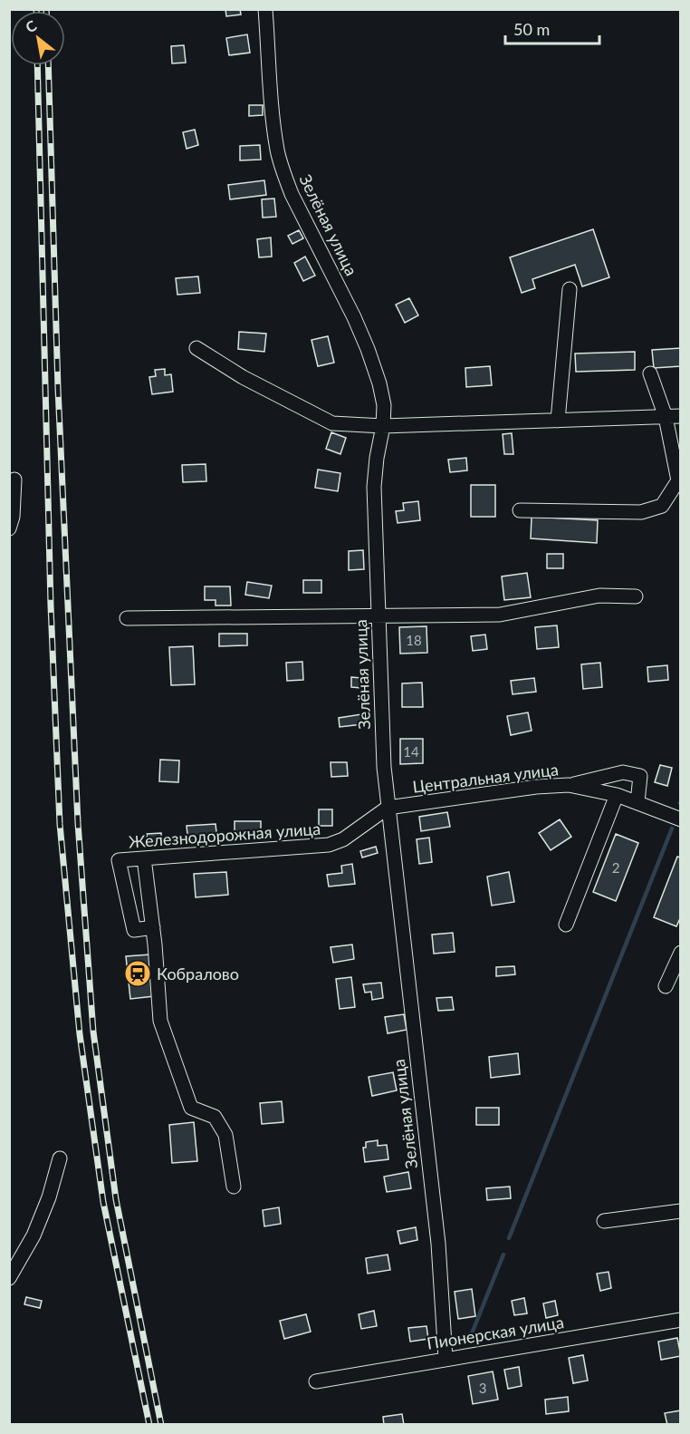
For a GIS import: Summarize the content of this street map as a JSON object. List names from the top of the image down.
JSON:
{
  "streets": {
    "street": [
      "Зелёная улица",
      "Центральная улица",
      "Железнодорожная улица",
      "Пионерская улица"
    ]
  },
  "crossings": [
    ["Зелёная улица", "Центральная улица"],
    ["Зелёная улица", "Железнодорожная улица"],
    ["Зелёная улица", "Пионерская улица"],
    ["Центральная улица", "Железнодорожная улица"]
  ],
  "places": {
    "station": ["Кобралово"]
  },
  "house_numbers": [
    "18",
    "14",
    "2",
    "3"
  ],
  "scale_bar": "50 m",
  "north": "top left"
}
